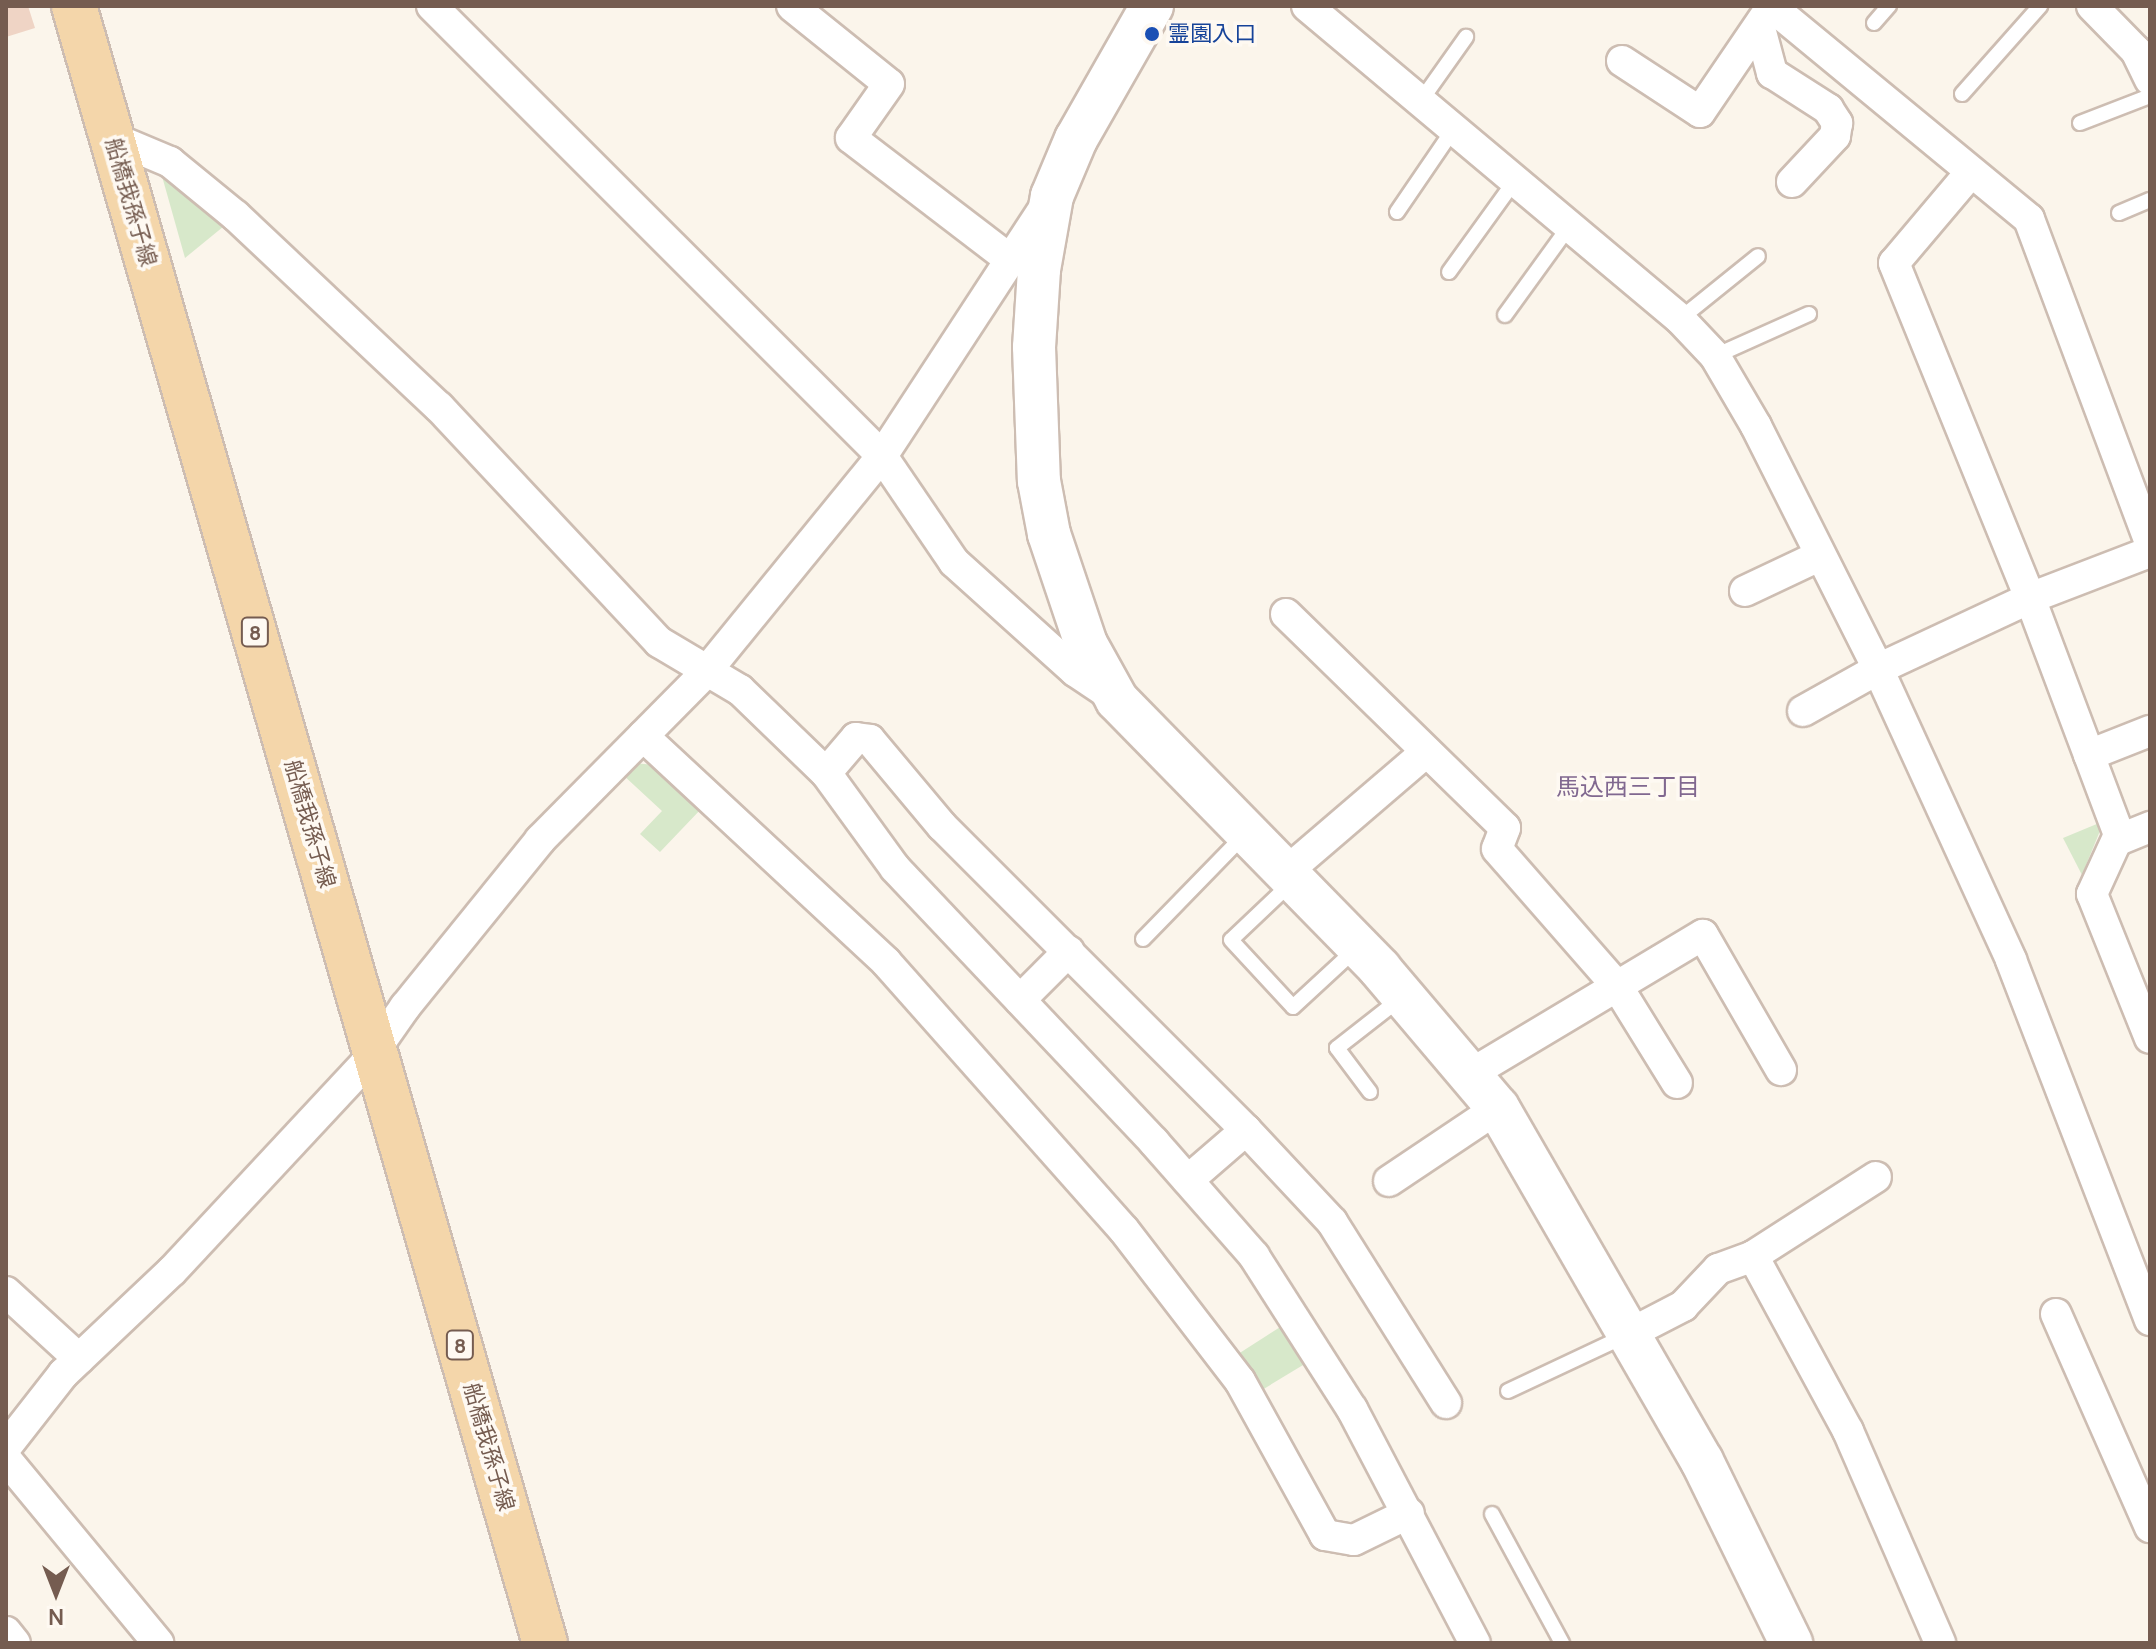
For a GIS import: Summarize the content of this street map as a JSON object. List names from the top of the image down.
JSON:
{
  "streets": {
    "main road": ["船橋我孫子線", "8"]
  },
  "districts": ["馬込西三丁目"],
  "places": ["霊園入口"],
  "north": "bottom"
}
